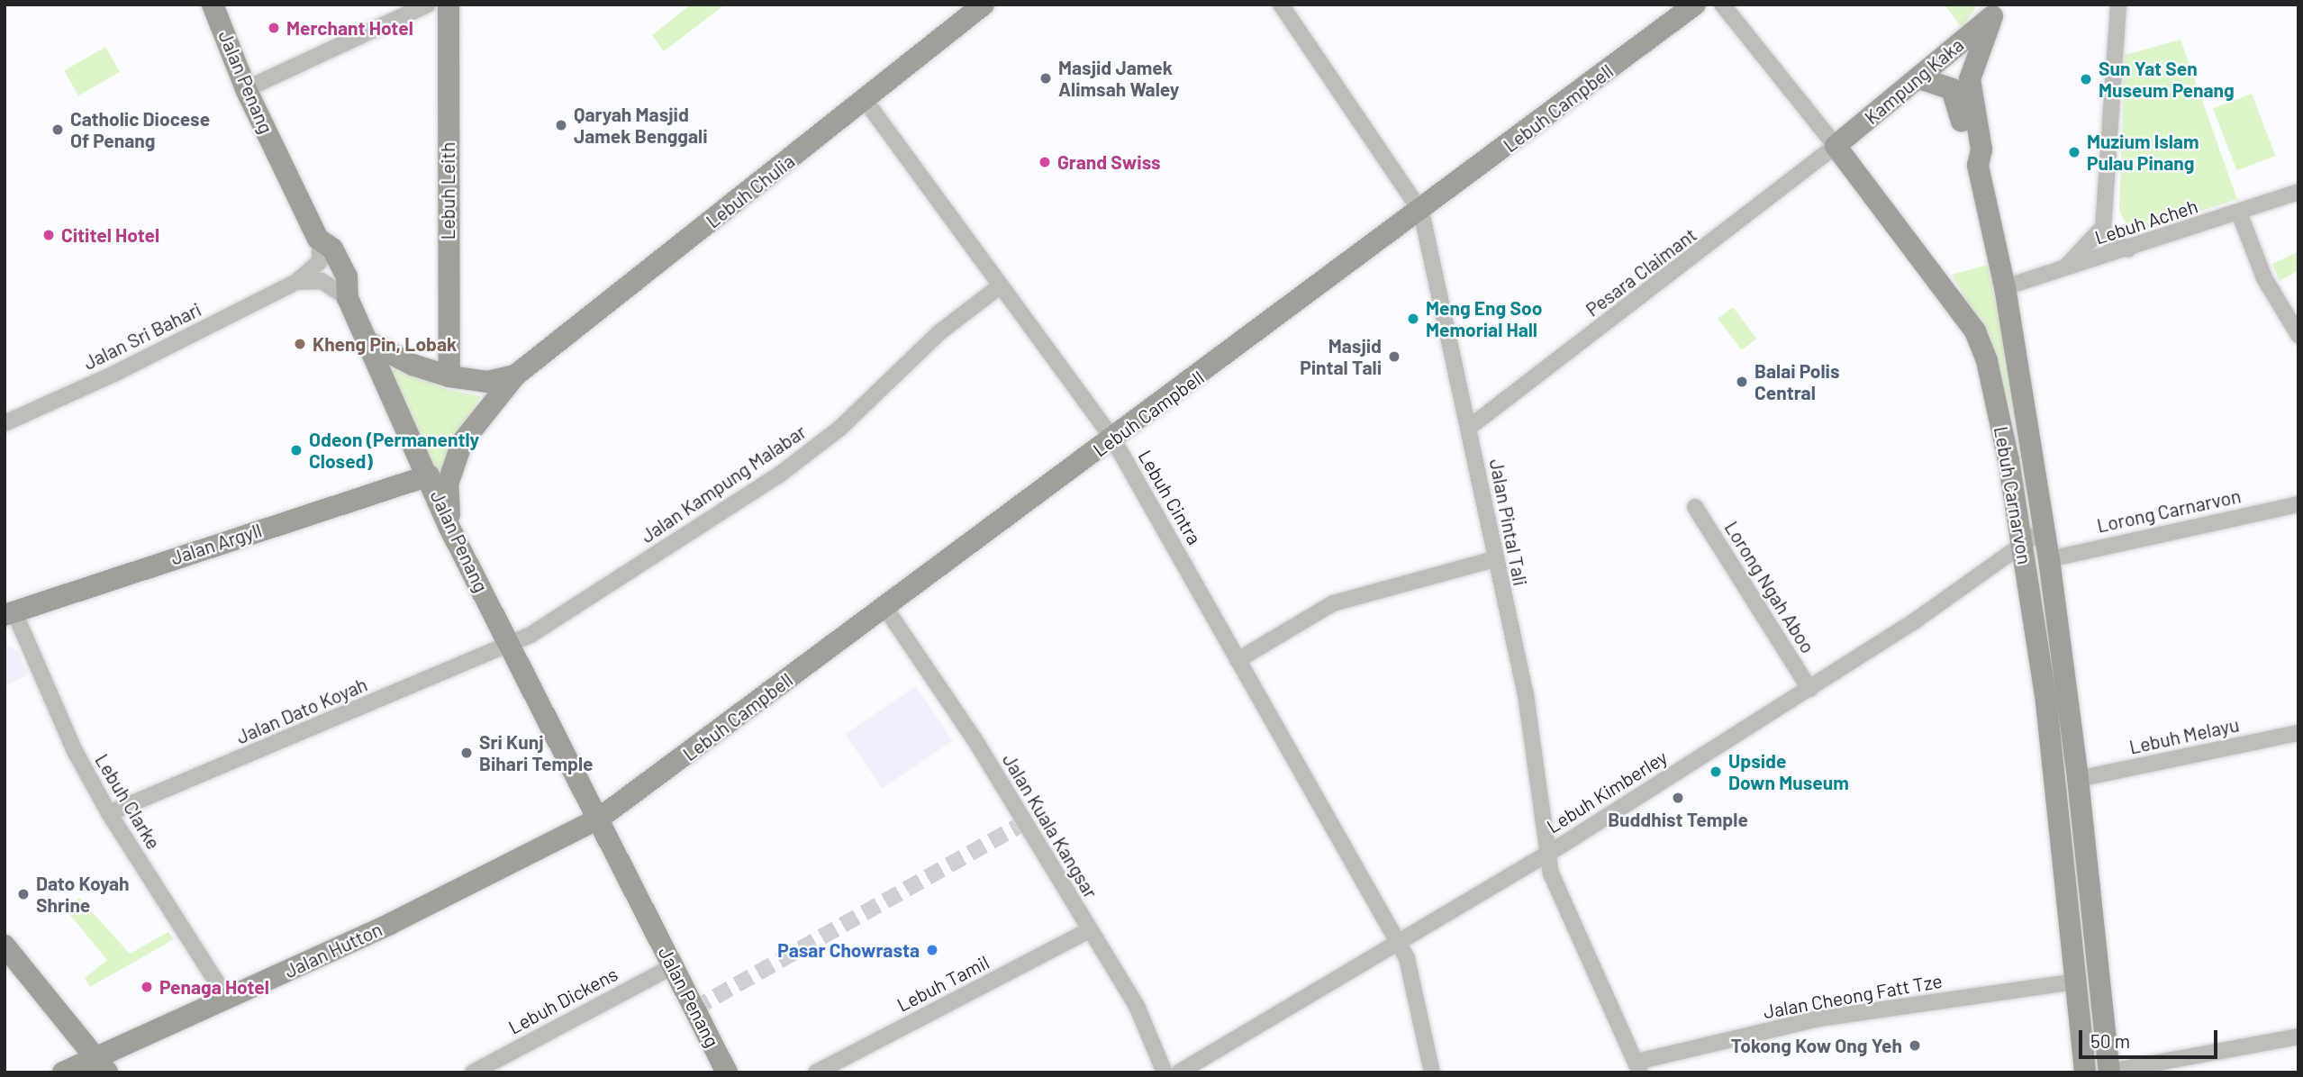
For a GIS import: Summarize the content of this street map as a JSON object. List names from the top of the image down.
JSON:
{
  "streets": {
    "main road": [
      "Kampung Kaka",
      "Jalan Penang",
      "Lebuh Campbell",
      "Lebuh Leith",
      "Lebuh Chulia",
      "Lebuh Carnarvon",
      "Jalan Argyll",
      "Jalan Hutton"
    ],
    "street": [
      "Lebuh Acheh",
      "Pesara Claimant",
      "Jalan Sri Bahari",
      "Jalan Kampung Malabar",
      "Lebuh Cintra",
      "Lorong Carnarvon",
      "Jalan Pintal Tali",
      "Lorong Ngah Aboo",
      "Jalan Dato Koyah",
      "Lebuh Melayu",
      "Lebuh Kimberley",
      "Lebuh Clarke",
      "Jalan Kuala Kangsar",
      "Lebuh Tamil",
      "Jalan Cheong Fatt Tze",
      "Lebuh Dickens"
    ]
  },
  "crossings": [
    ["Kampung Kaka", "Pesara Claimant"],
    ["Kampung Kaka", "Lebuh Carnarvon"],
    ["Jalan Penang", "Lebuh Campbell"],
    ["Jalan Penang", "Lebuh Chulia"],
    ["Jalan Penang", "Jalan Sri Bahari"],
    ["Jalan Penang", "Jalan Kampung Malabar"],
    ["Jalan Penang", "Jalan Argyll"],
    ["Jalan Penang", "Jalan Dato Koyah"],
    ["Jalan Penang", "Jalan Hutton"],
    ["Jalan Penang", "Lebuh Dickens"],
    ["Lebuh Campbell", "Lebuh Cintra"],
    ["Lebuh Campbell", "Jalan Pintal Tali"],
    ["Lebuh Campbell", "Jalan Kuala Kangsar"],
    ["Lebuh Campbell", "Jalan Hutton"],
    ["Lebuh Leith", "Lebuh Chulia"],
    ["Lebuh Chulia", "Lebuh Cintra"],
    ["Lebuh Acheh", "Lebuh Carnarvon"],
    ["Pesara Claimant", "Lebuh Carnarvon"],
    ["Pesara Claimant", "Jalan Pintal Tali"],
    ["Jalan Kampung Malabar", "Lebuh Cintra"],
    ["Jalan Kampung Malabar", "Jalan Dato Koyah"],
    ["Lebuh Carnarvon", "Lorong Carnarvon"],
    ["Lebuh Carnarvon", "Lebuh Melayu"],
    ["Lebuh Carnarvon", "Lebuh Kimberley"],
    ["Lebuh Carnarvon", "Jalan Cheong Fatt Tze"],
    ["Lebuh Cintra", "Lebuh Kimberley"],
    ["Jalan Pintal Tali", "Lebuh Kimberley"],
    ["Jalan Pintal Tali", "Jalan Cheong Fatt Tze"],
    ["Jalan Argyll", "Lebuh Clarke"],
    ["Lorong Ngah Aboo", "Lebuh Kimberley"],
    ["Jalan Dato Koyah", "Lebuh Clarke"],
    ["Lebuh Clarke", "Jalan Hutton"],
    ["Jalan Kuala Kangsar", "Lebuh Tamil"]
  ],
  "places": [
    "Merchant Hotel",
    "Masjid Jamek Alimsah Waley",
    "Sun Yat Sen Museum Penang",
    "Qaryah Masjid Jamek Benggali",
    "Catholic Diocese Of Penang",
    "Muzium Islam Pulau Pinang",
    "Grand Swiss",
    "Cititel Hotel",
    "Meng Eng Soo Memorial Hall",
    "Kheng Pin, Lobak",
    "Masjid Pintal Tali",
    "Balai Polis Central",
    "Odeon (Permanently Closed)",
    "Sri Kunj Bihari Temple",
    "Upside Down Museum",
    "Buddhist Temple",
    "Dato Koyah Shrine",
    "Pasar Chowrasta",
    "Penaga Hotel",
    "Tokong Kow Ong Yeh"
  ],
  "scale_bar": "50 m"
}
